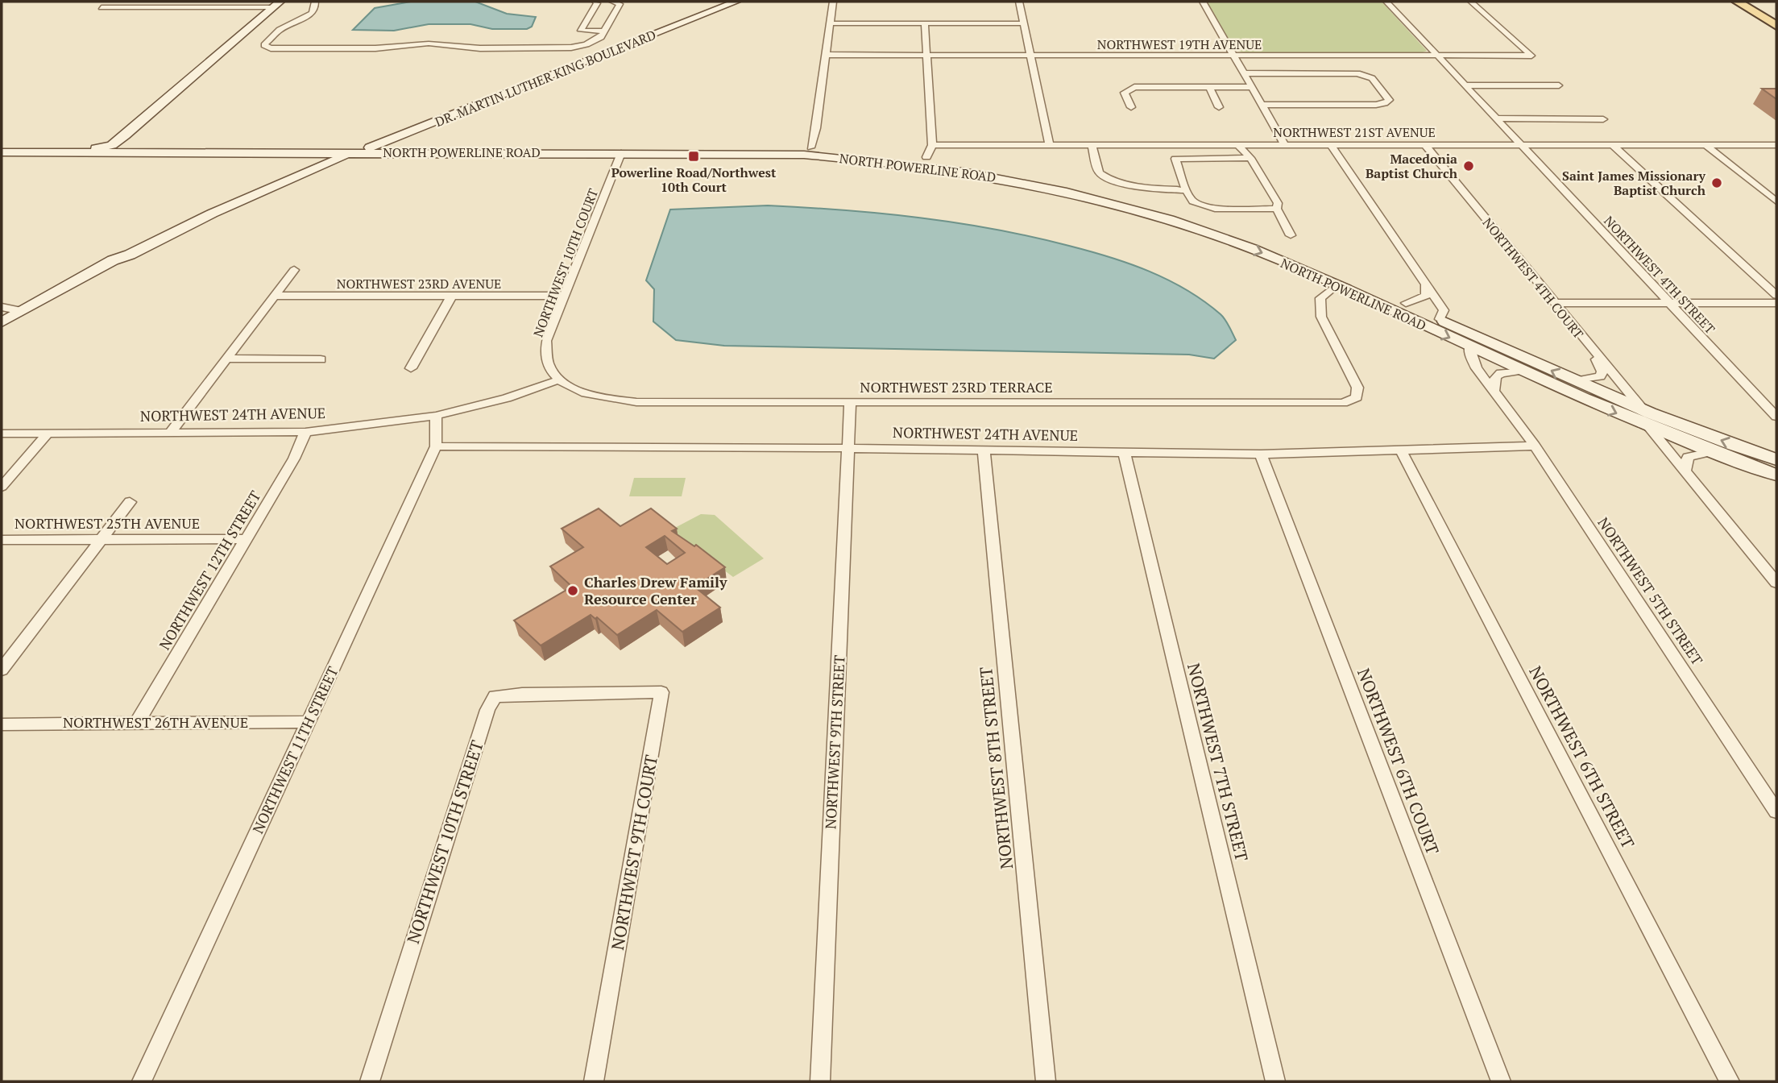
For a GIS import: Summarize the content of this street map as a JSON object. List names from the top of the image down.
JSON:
{
  "streets": {
    "main road": ["DR. MARTIN LUTHER KING BOULEVARD", "NORTH POWERLINE ROAD"],
    "street": [
      "NORTHWEST 19TH AVENUE",
      "NORTHWEST 21ST AVENUE",
      "NORTHWEST 10TH COURT",
      "NORTHWEST 4TH STREET",
      "NORTHWEST 4TH COURT",
      "NORTHWEST 23RD AVENUE",
      "NORTHWEST 23RD TERRACE",
      "NORTHWEST 24TH AVENUE",
      "NORTHWEST 25TH AVENUE",
      "NORTHWEST 12TH STREET",
      "NORTHWEST 5TH STREET",
      "NORTHWEST 26TH AVENUE",
      "NORTHWEST 9TH STREET",
      "NORTHWEST 11TH STREET",
      "NORTHWEST 6TH STREET",
      "NORTHWEST 6TH COURT",
      "NORTHWEST 7TH STREET",
      "NORTHWEST 8TH STREET",
      "NORTHWEST 10TH STREET",
      "NORTHWEST 9TH COURT"
    ]
  },
  "crossings": [
    ["NORTHWEST 19TH AVENUE", "NORTHWEST 4TH STREET"],
    ["DR. MARTIN LUTHER KING BOULEVARD", "NORTH POWERLINE ROAD"],
    ["NORTHWEST 21ST AVENUE", "NORTHWEST 4TH STREET"],
    ["NORTHWEST 21ST AVENUE", "NORTHWEST 4TH COURT"],
    ["NORTH POWERLINE ROAD", "NORTHWEST 10TH COURT"],
    ["NORTH POWERLINE ROAD", "NORTHWEST 4TH COURT"],
    ["NORTH POWERLINE ROAD", "NORTHWEST 23RD TERRACE"],
    ["NORTH POWERLINE ROAD", "NORTHWEST 5TH STREET"],
    ["NORTHWEST 10TH COURT", "NORTHWEST 23RD AVENUE"],
    ["NORTHWEST 10TH COURT", "NORTHWEST 23RD TERRACE"],
    ["NORTHWEST 10TH COURT", "NORTHWEST 24TH AVENUE"],
    ["NORTHWEST 23RD TERRACE", "NORTHWEST 24TH AVENUE"],
    ["NORTHWEST 23RD TERRACE", "NORTHWEST 9TH STREET"],
    ["NORTHWEST 24TH AVENUE", "NORTHWEST 12TH STREET"],
    ["NORTHWEST 24TH AVENUE", "NORTHWEST 5TH STREET"],
    ["NORTHWEST 24TH AVENUE", "NORTHWEST 9TH STREET"],
    ["NORTHWEST 24TH AVENUE", "NORTHWEST 11TH STREET"],
    ["NORTHWEST 24TH AVENUE", "NORTHWEST 6TH STREET"],
    ["NORTHWEST 24TH AVENUE", "NORTHWEST 6TH COURT"],
    ["NORTHWEST 24TH AVENUE", "NORTHWEST 7TH STREET"],
    ["NORTHWEST 24TH AVENUE", "NORTHWEST 8TH STREET"],
    ["NORTHWEST 25TH AVENUE", "NORTHWEST 12TH STREET"],
    ["NORTHWEST 12TH STREET", "NORTHWEST 26TH AVENUE"],
    ["NORTHWEST 26TH AVENUE", "NORTHWEST 11TH STREET"],
    ["NORTHWEST 10TH STREET", "NORTHWEST 9TH COURT"]
  ],
  "places": {
    "transit": ["Powerline Road/Northwest 10th Court"],
    "other": ["Macedonia Baptist Church", "Saint James Missionary Baptist Church", "Charles Drew Family Resource Center"]
  }
}
